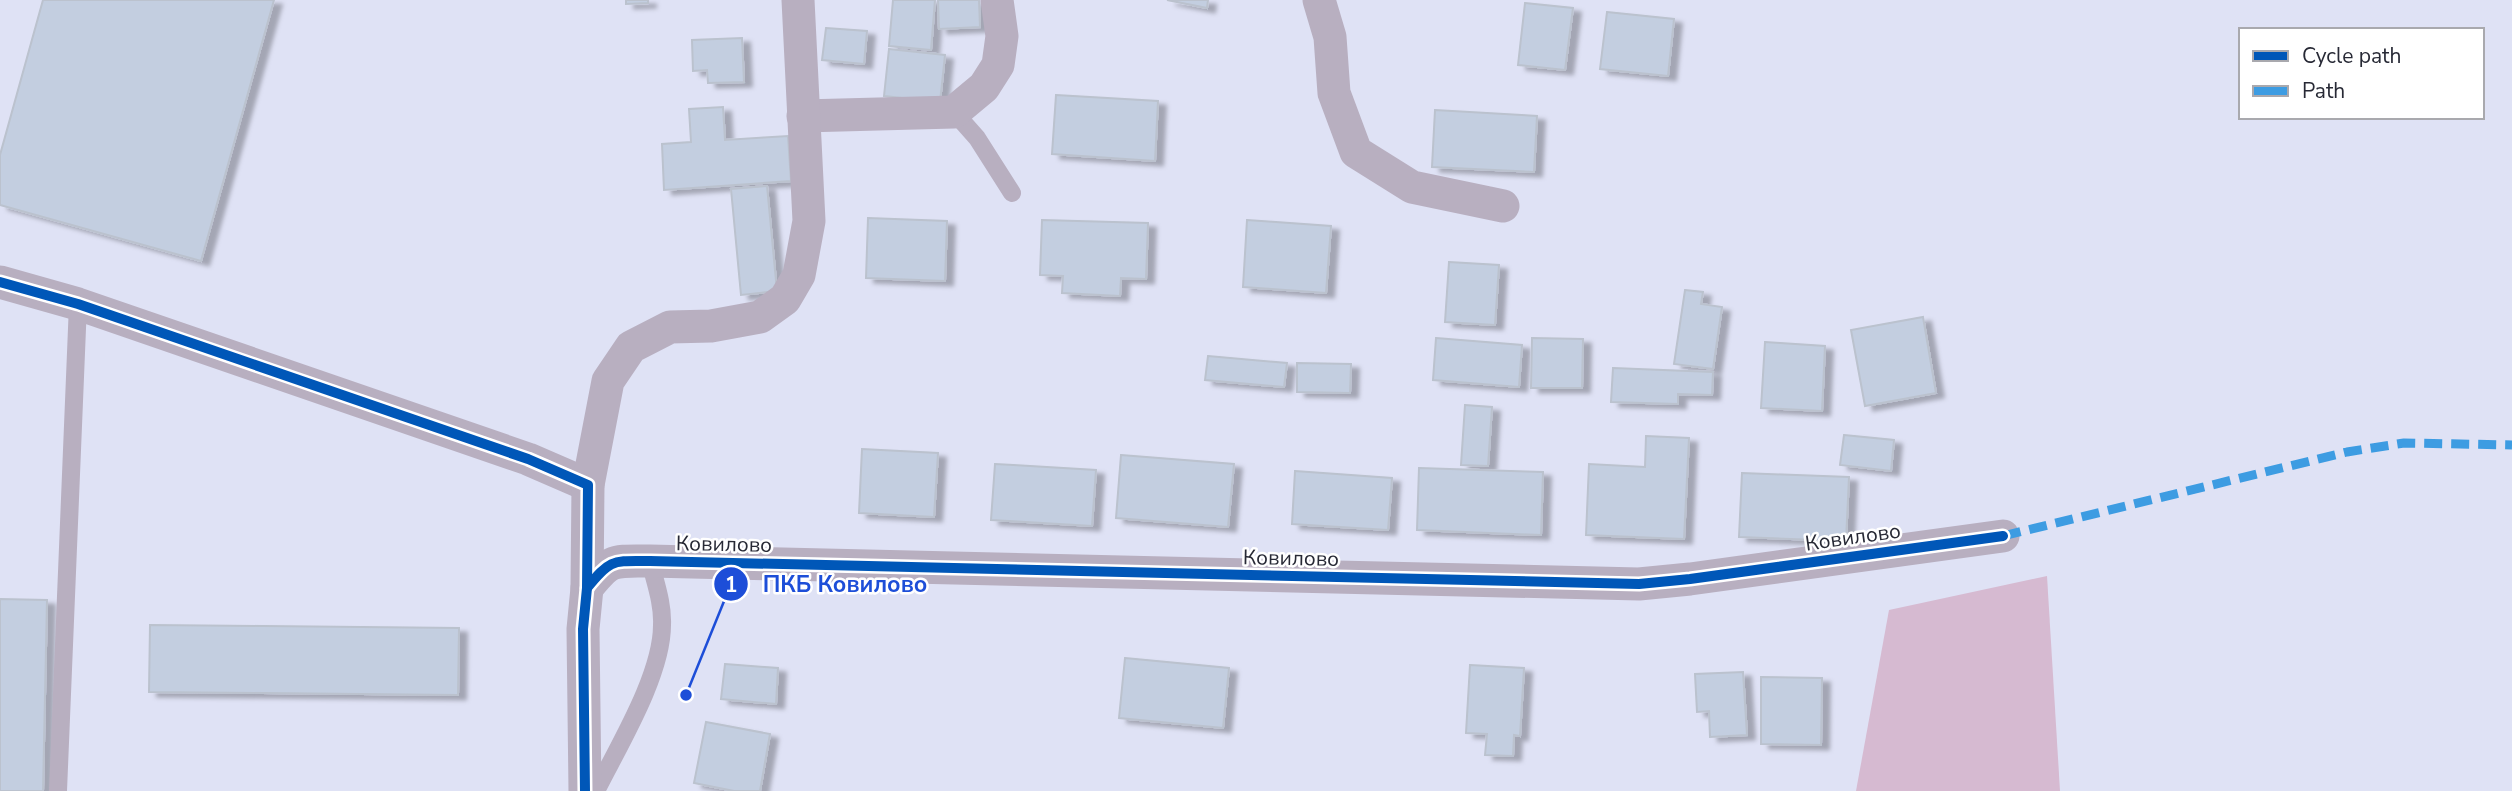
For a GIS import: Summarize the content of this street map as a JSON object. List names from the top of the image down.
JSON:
{
  "streets": {
    "street": ["Ковилово"]
  },
  "places": ["ПКБ Ковилово"],
  "legend": ["Cycle path", "Path"]
}
